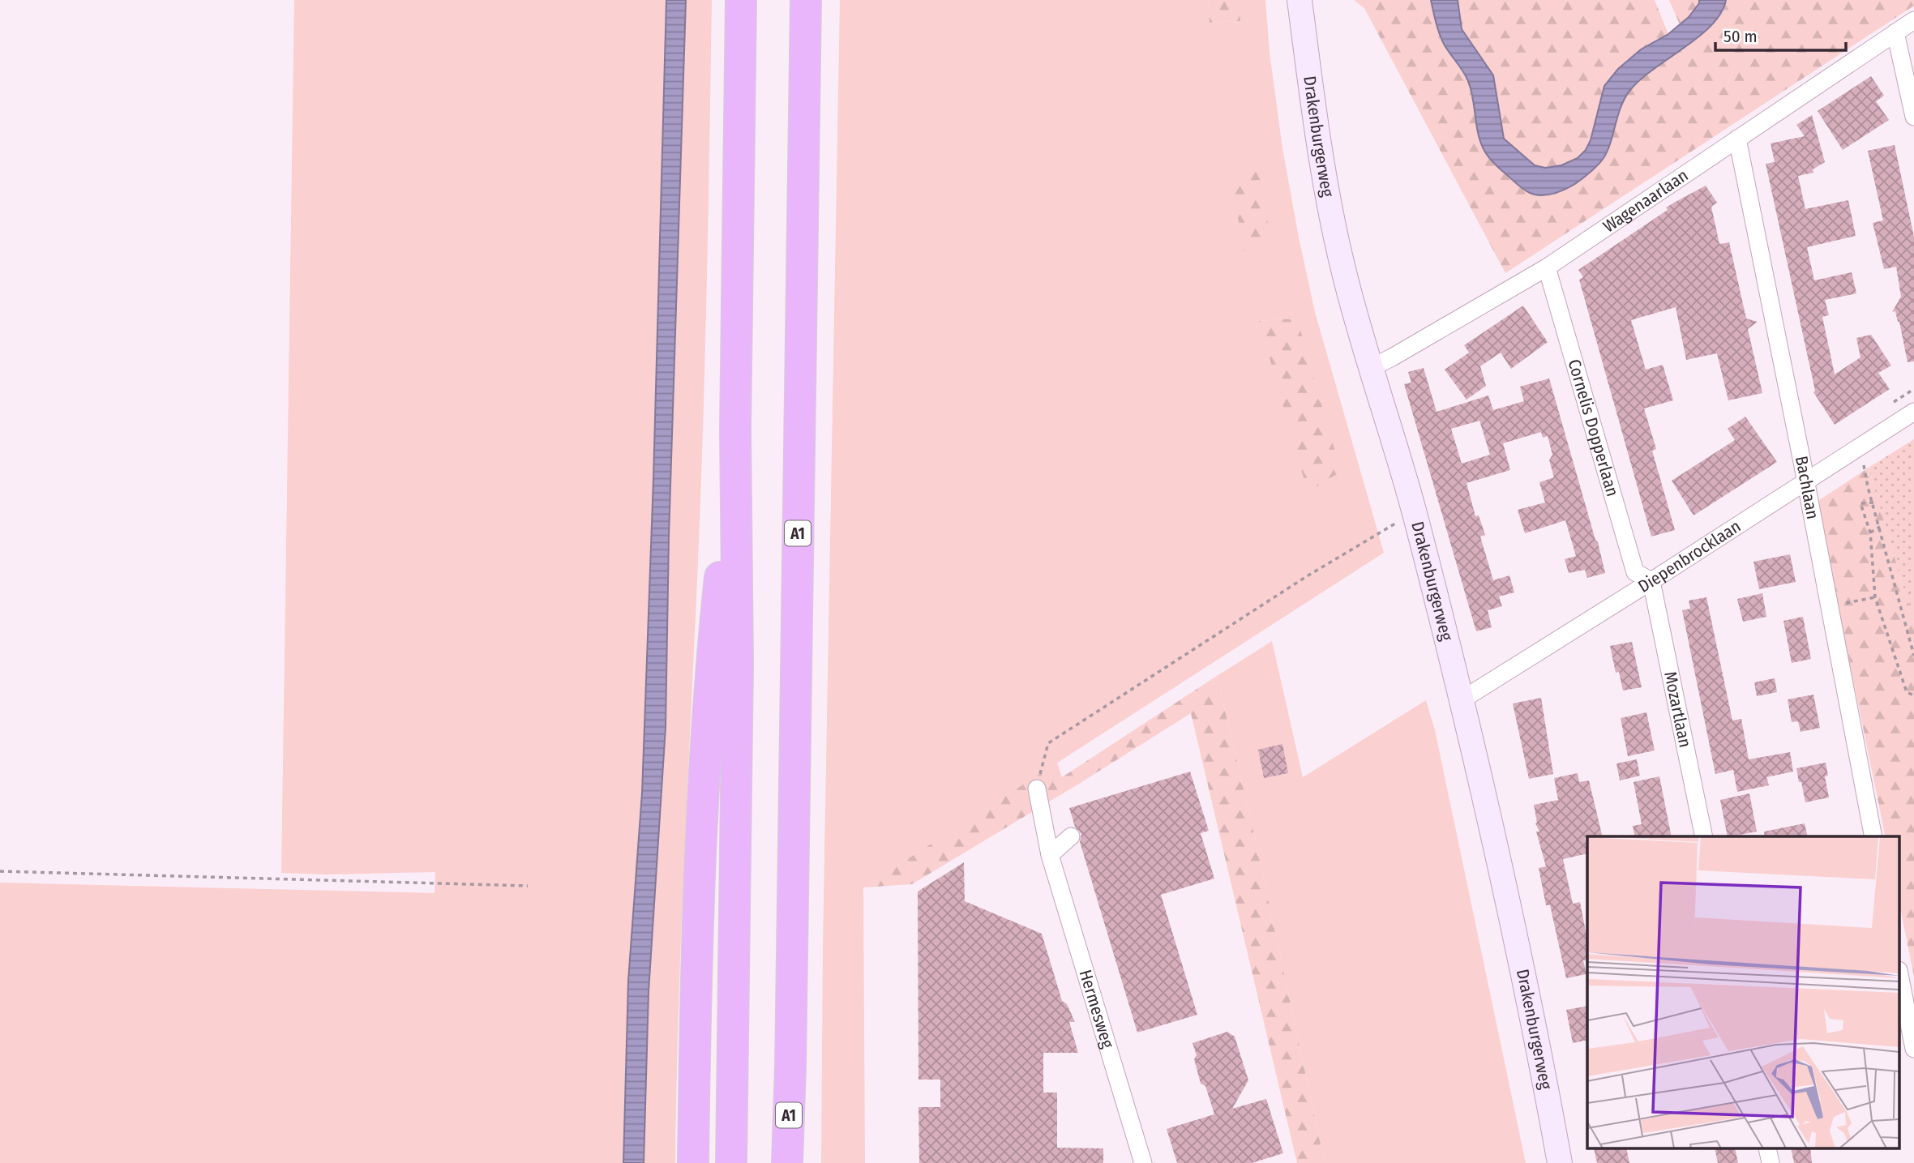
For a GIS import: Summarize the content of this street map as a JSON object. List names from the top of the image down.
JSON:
{
  "streets": {
    "highway": ["A1"],
    "main road": ["Drakenburgerweg"],
    "street": [
      "Wagenaarlaan",
      "Cornelis Dopperlaan",
      "Bachlaan",
      "Diepenbrocklaan",
      "Mozartlaan",
      "Hermesweg"
    ]
  },
  "crossings": [
    ["Drakenburgerweg", "Wagenaarlaan"],
    ["Drakenburgerweg", "Diepenbrocklaan"],
    ["Wagenaarlaan", "Cornelis Dopperlaan"],
    ["Wagenaarlaan", "Bachlaan"],
    ["Cornelis Dopperlaan", "Diepenbrocklaan"],
    ["Cornelis Dopperlaan", "Mozartlaan"],
    ["Bachlaan", "Diepenbrocklaan"],
    ["Diepenbrocklaan", "Mozartlaan"]
  ],
  "scale_bar": "50 m"
}
